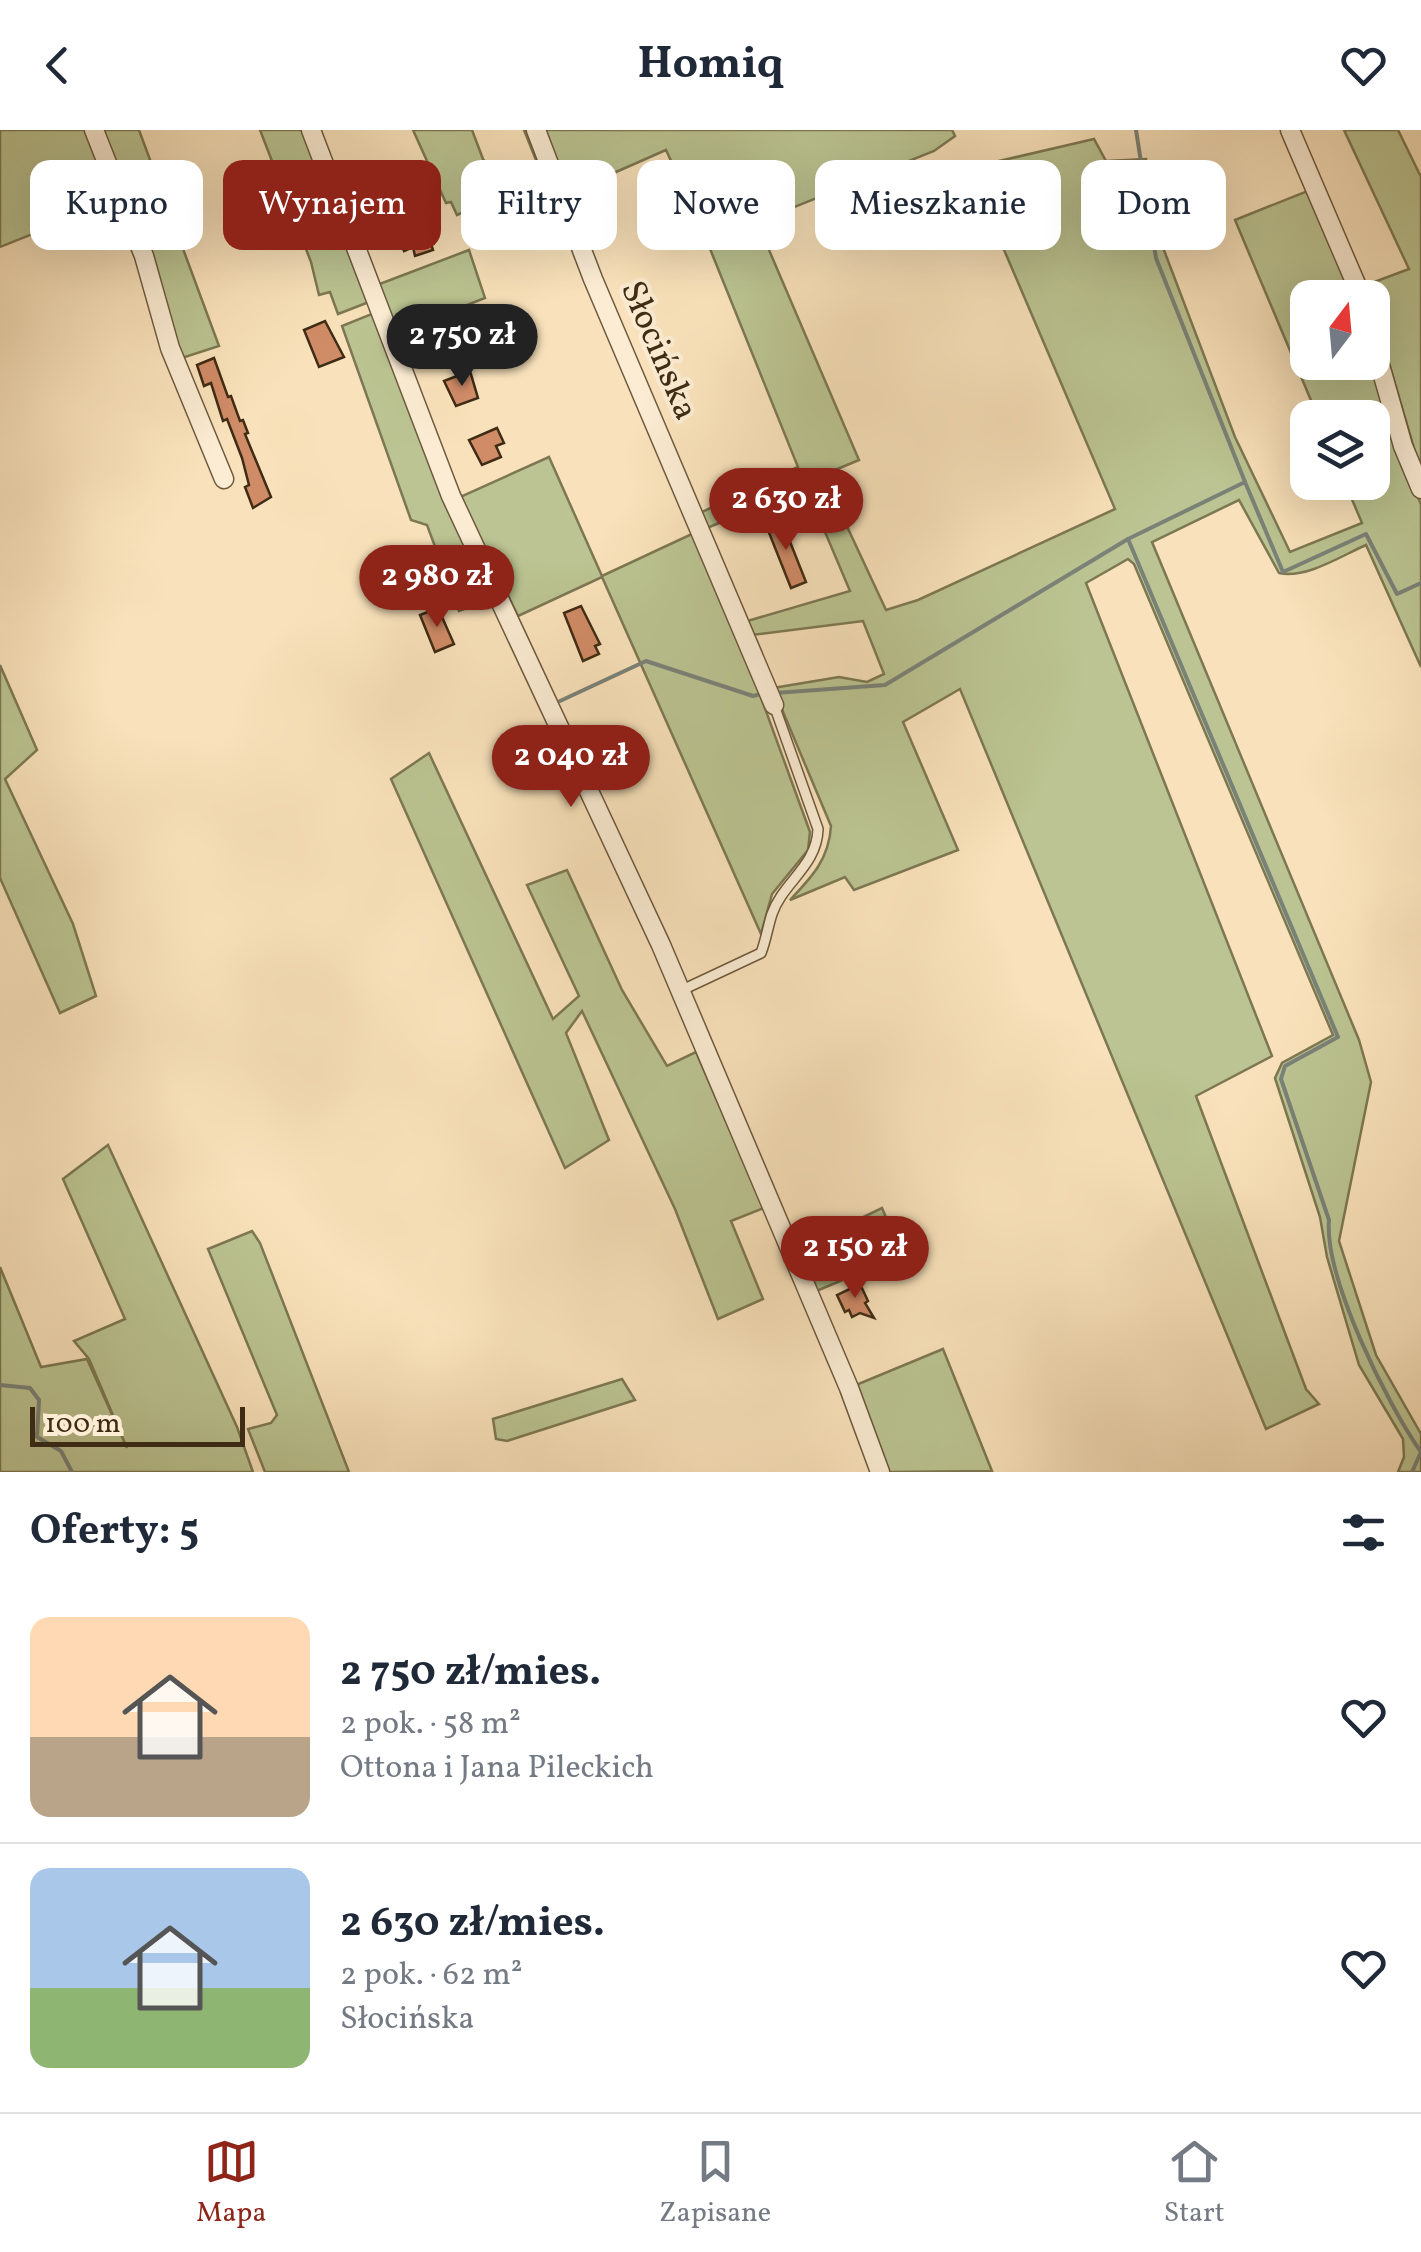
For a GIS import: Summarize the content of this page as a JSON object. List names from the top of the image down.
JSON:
{
  "streets": {
    "street": ["Słocińska"]
  },
  "scale_bar": "100 m",
  "north": "top",
  "page": {
    "header": "Homiq",
    "chip": [
      "Kupno",
      "Wynajem",
      "Filtry",
      "Nowe",
      "Mieszkanie",
      "Dom"
    ],
    "price": [
      "2 750 zł",
      "2 630 zł",
      "2 980 zł",
      "2 040 zł",
      "2 150 zł"
    ],
    "scale": "100 m",
    "heading": "Oferty: 5",
    "list": [
      {
        "name": "2 750 zł/mies.",
        "note": "2 pok. · 58 m² · Ottona i Jana Pileckich"
      },
      {
        "name": "2 630 zł/mies.",
        "note": "2 pok. · 62 m² · Słocińska"
      }
    ],
    "tabs": ["Mapa", "Zapisane", "Start"]
  }
}
